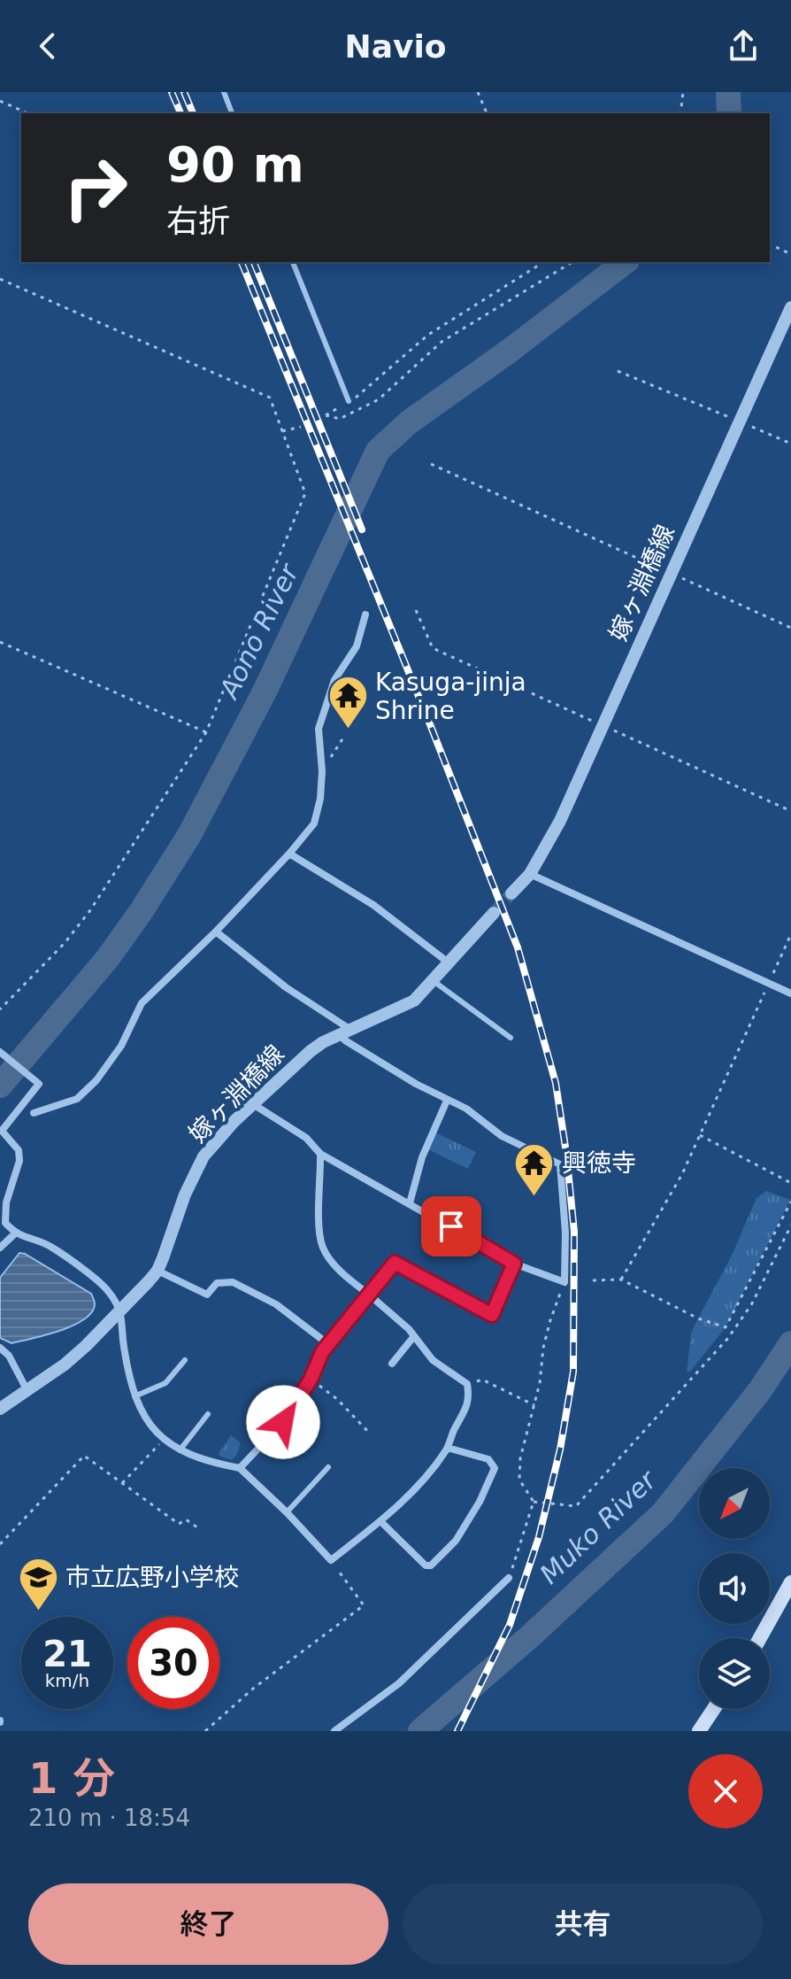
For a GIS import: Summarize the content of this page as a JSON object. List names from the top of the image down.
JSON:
{
  "streets": {
    "street": ["嫁ヶ淵橋線"]
  },
  "water": ["Aono River", "Muko River"],
  "places": {
    "temple": ["Kasuga-jinja Shrine", "興徳寺"],
    "school or university": ["市立広野小学校"]
  },
  "north": "bottom left",
  "page": {
    "header": "Navio",
    "turn": ["90 m", "右折"],
    "speed": "21 km/h",
    "limit": "30",
    "heading": ["1 分", "210 m · 18:54"],
    "buttons": ["終了", "共有"]
  }
}
